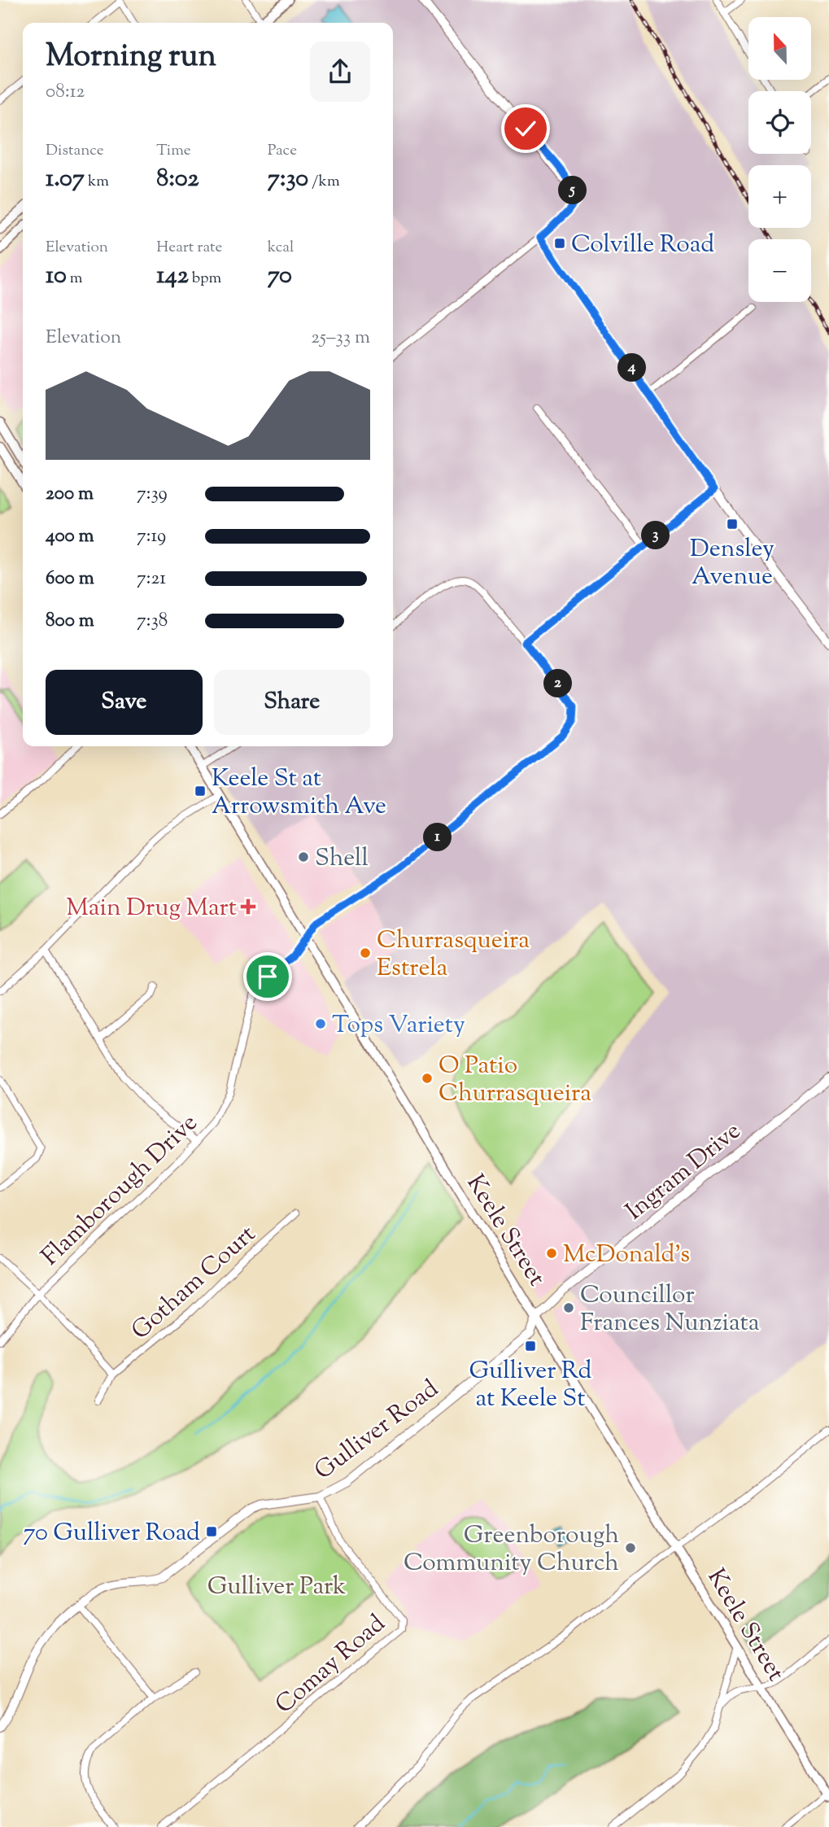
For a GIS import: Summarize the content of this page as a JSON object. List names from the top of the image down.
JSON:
{
  "streets": {
    "main road": ["Keele Street"],
    "street": [
      "Ingram Drive",
      "Flamborough Drive",
      "Gotham Court",
      "Gulliver Road",
      "Comay Road"
    ]
  },
  "crossings": [
    ["Ingram Drive", "Keele Street"],
    ["Ingram Drive", "Gulliver Road"],
    ["Flamborough Drive", "Keele Street"],
    ["Keele Street", "Gulliver Road"],
    ["Gulliver Road", "Comay Road"]
  ],
  "parks": ["Gulliver Park"],
  "places": {
    "transit": [
      "Colville Road",
      "Densley Avenue",
      "Keele St at Arrowsmith Ave",
      "Gulliver Rd at Keele St",
      "70 Gulliver Road"
    ],
    "other": [
      "Shell",
      "Churrasqueira Estrela",
      "Tops Variety",
      "O Patio Churrasqueira",
      "McDonald's",
      "Councillor Frances Nunziata",
      "Greenborough Community Church"
    ],
    "health": ["Main Drug Mart"]
  },
  "north": "top",
  "page": {
    "map_buttons": ["+", "−"],
    "heading": ["Morning run", "08:12"],
    "stats": [
      ["Distance", "1.07 km"],
      ["Time", "8:02"],
      ["Pace", "7:30 /km"],
      ["Elevation", "10 m"],
      ["Heart rate", "142 bpm"],
      ["kcal", "70"]
    ],
    "pins": [
      "5",
      "4",
      "3",
      "2",
      "1"
    ],
    "chart": ["Elevation", "25–33 m"],
    "list": [
      {
        "name": "200 m",
        "note": "7:39"
      },
      {
        "name": "400 m",
        "note": "7:19"
      },
      {
        "name": "600 m",
        "note": "7:21"
      },
      {
        "name": "800 m",
        "note": "7:38"
      }
    ],
    "buttons": ["Save", "Share"]
  }
}
